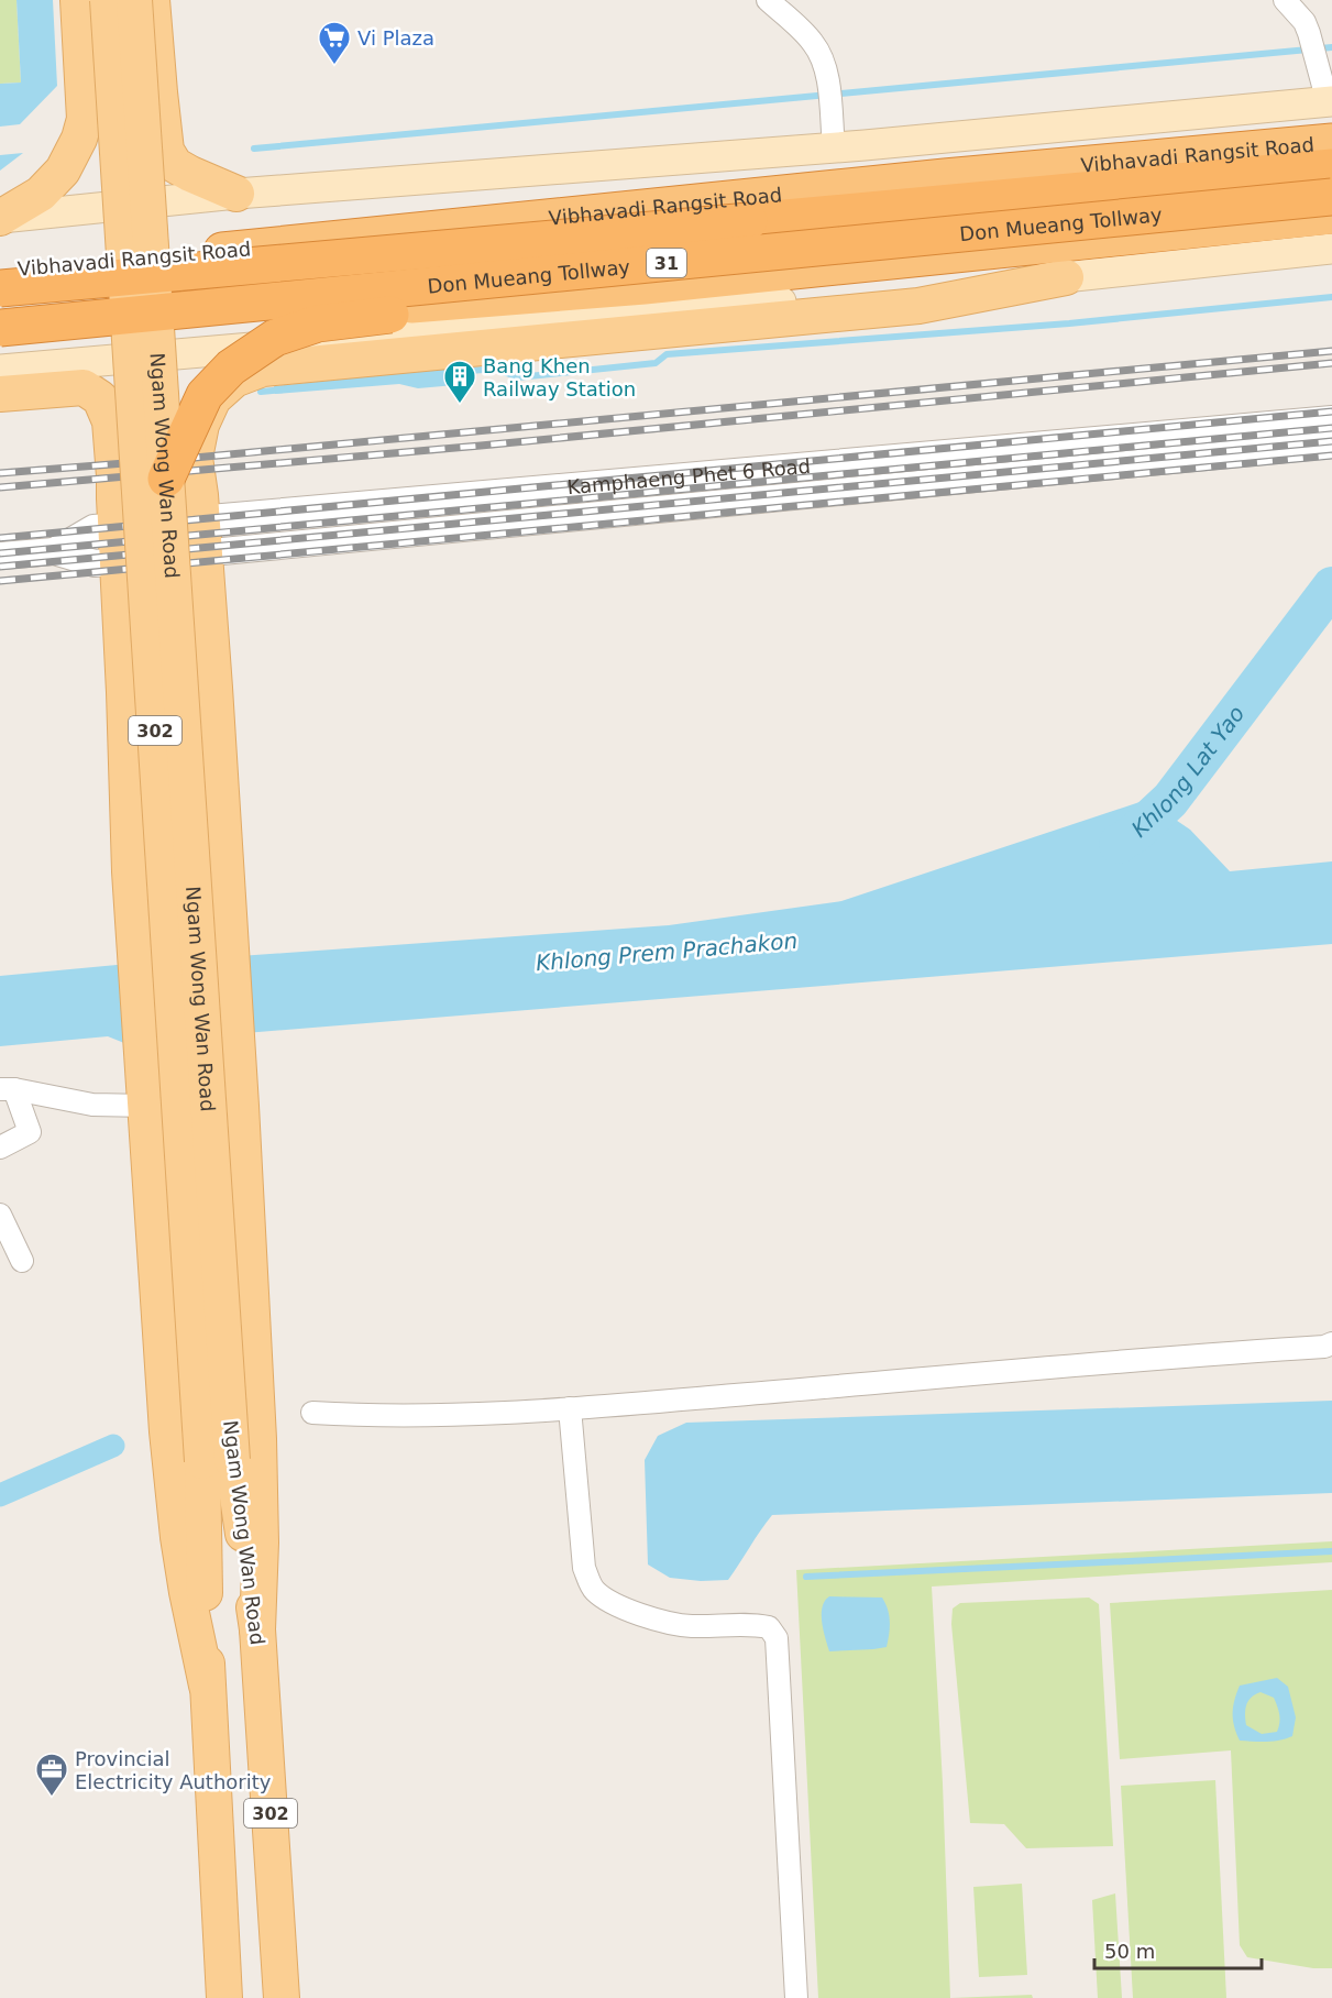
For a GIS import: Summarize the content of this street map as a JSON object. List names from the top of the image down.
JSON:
{
  "streets": {
    "highway": ["Vibhavadi Rangsit Road", "Don Mueang Tollway", "31"],
    "main road": ["Ngam Wong Wan Road", "302"],
    "street": ["Kamphaeng Phet 6 Road"]
  },
  "water": ["Khlong Lat Yao", "Khlong Prem Prachakon"],
  "places": {
    "supermarket": ["Vi Plaza"],
    "building": ["Bang Khen Railway Station"],
    "office": ["Provincial Electricity Authority"]
  },
  "scale_bar": "50 m"
}
